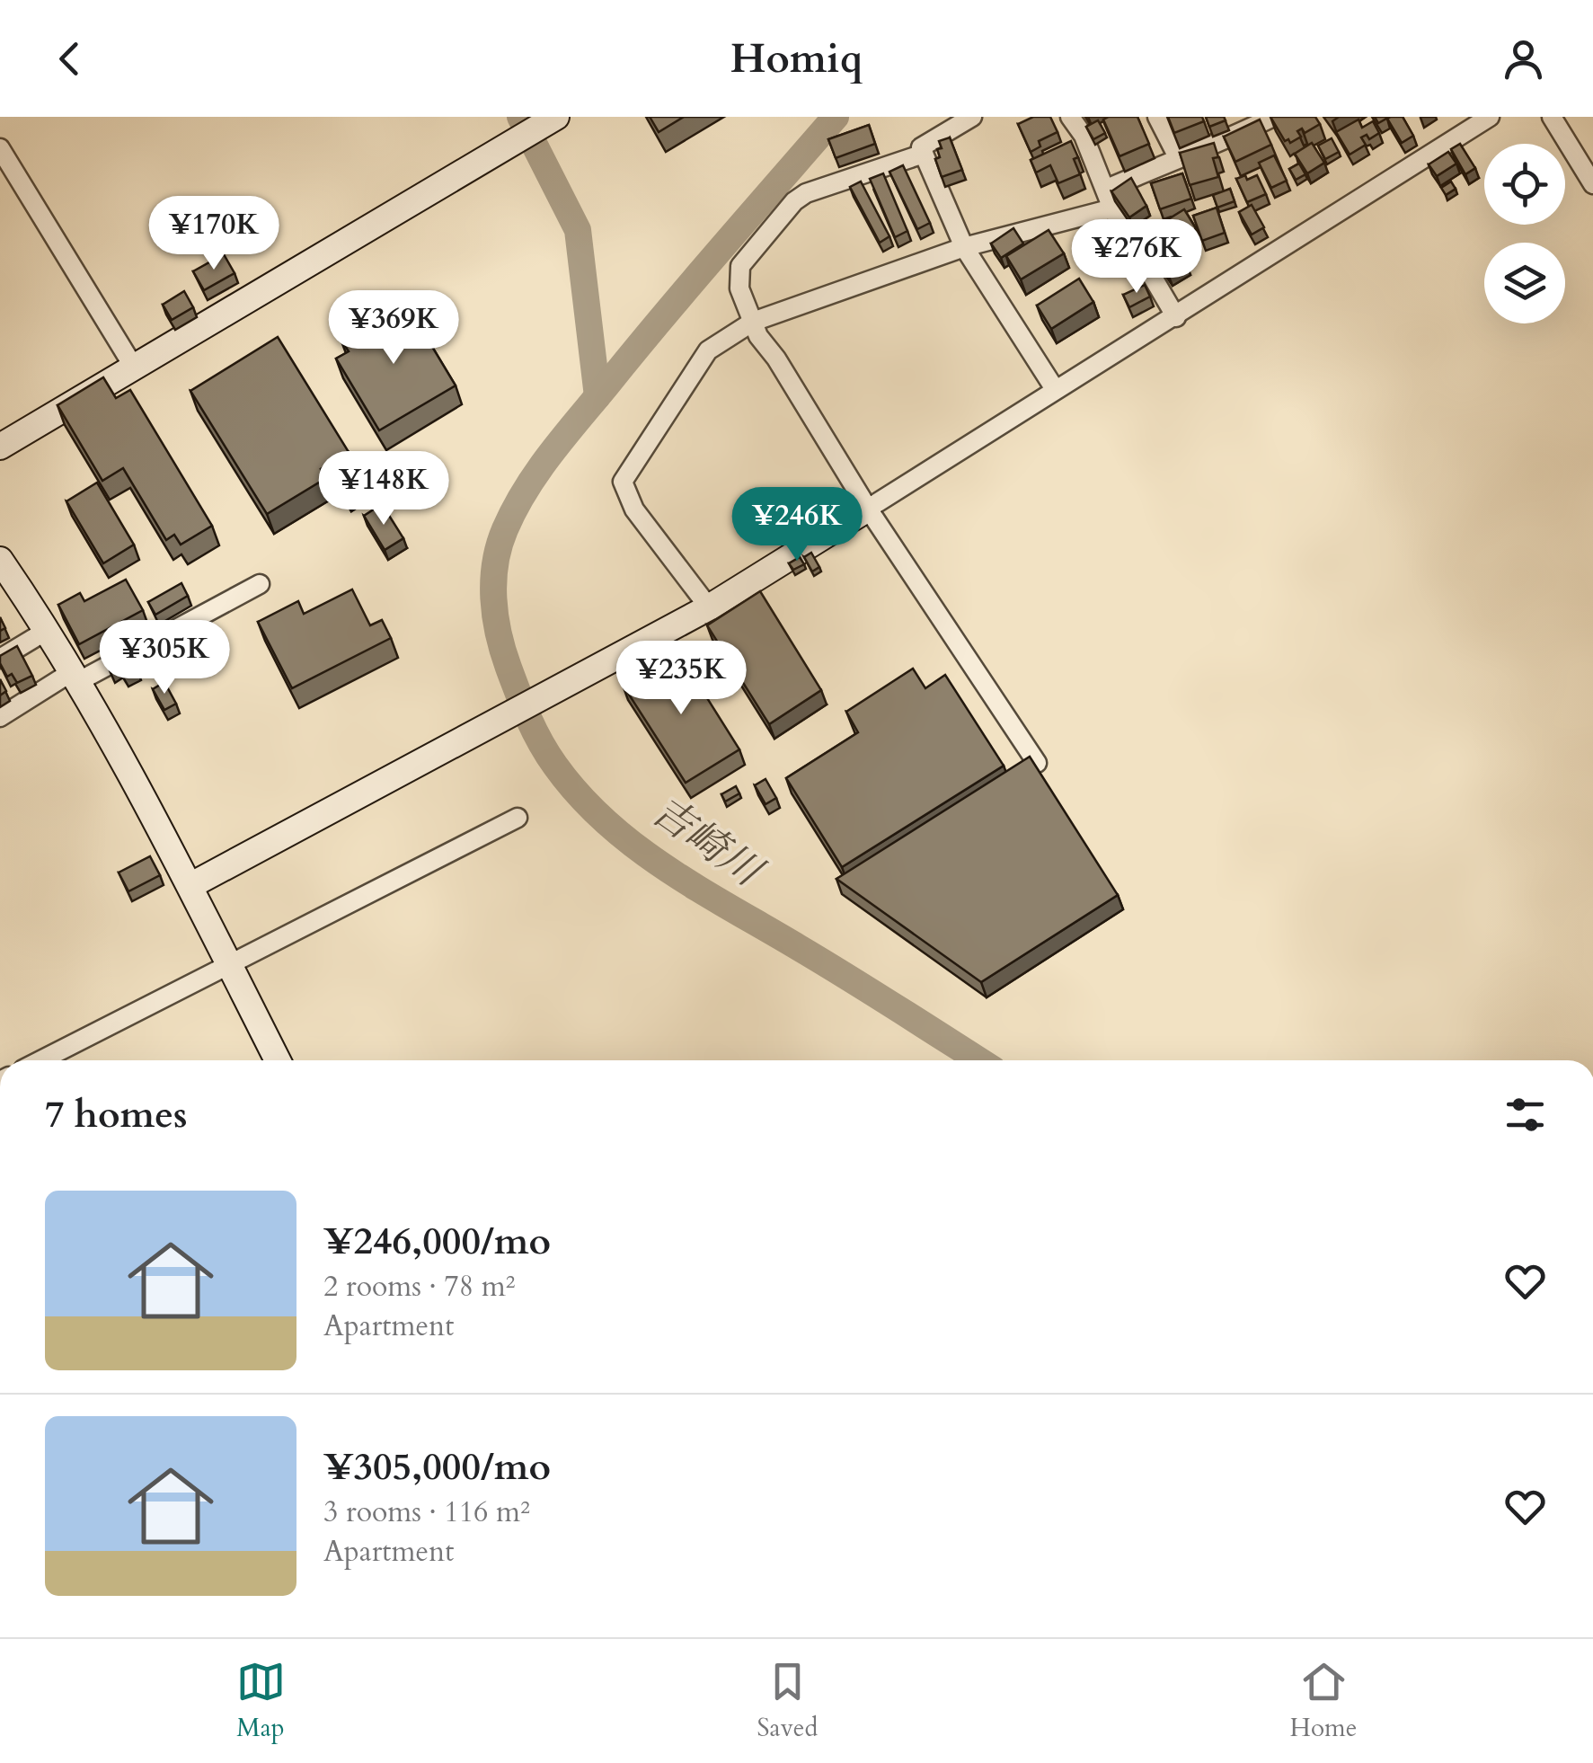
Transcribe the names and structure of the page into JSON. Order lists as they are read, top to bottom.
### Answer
{
  "water": ["吉崎川"],
  "page": {
    "header": "Homiq",
    "price": [
      "¥170K",
      "¥276K",
      "¥369K",
      "¥148K",
      "¥246K",
      "¥305K",
      "¥235K"
    ],
    "heading": "7 homes",
    "list": [
      {
        "name": "¥246,000/mo",
        "note": "2 rooms · 78 m² · Apartment"
      },
      {
        "name": "¥305,000/mo",
        "note": "3 rooms · 116 m² · Apartment"
      }
    ],
    "tabs": ["Map", "Saved", "Home"]
  }
}
